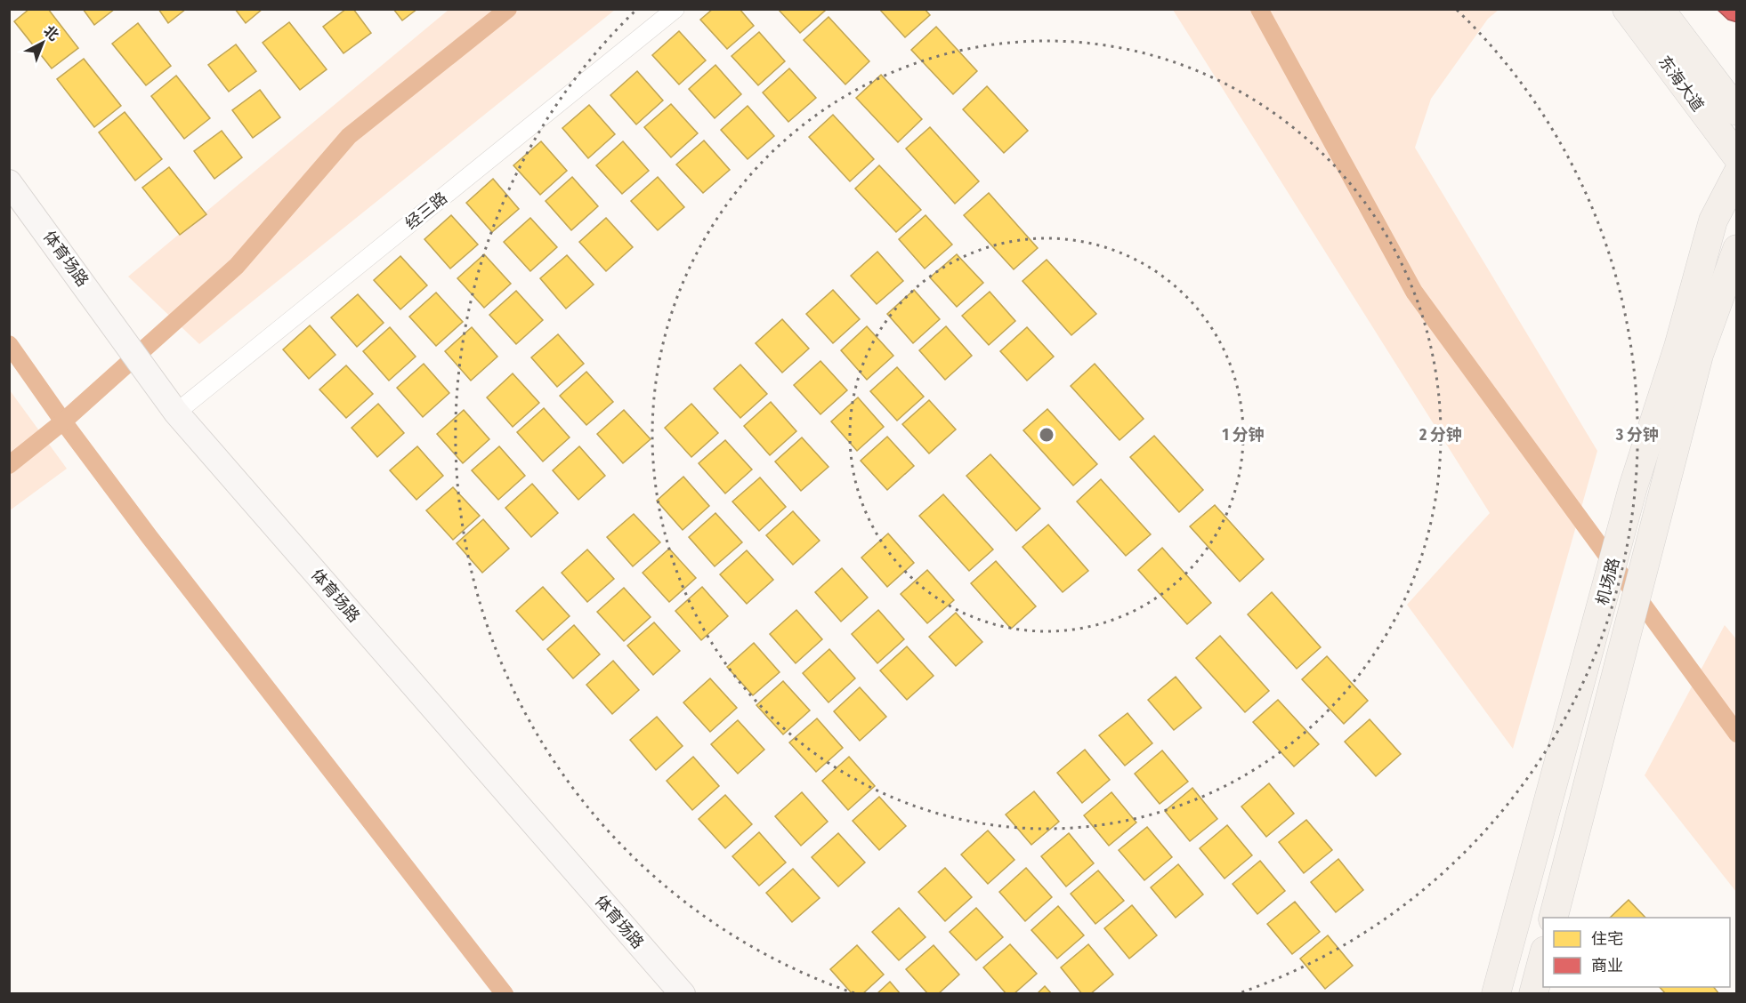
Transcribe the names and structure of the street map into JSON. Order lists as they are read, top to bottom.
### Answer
{
  "streets": {
    "main road": ["东海大道", "体育场路", "机场路"],
    "street": ["经三路"]
  },
  "crossings": [
    ["经三路", "体育场路"]
  ],
  "legend": ["住宅", "商业"],
  "north": "top right",
  "rings": ["1 分钟", "2 分钟", "3 分钟"]
}
